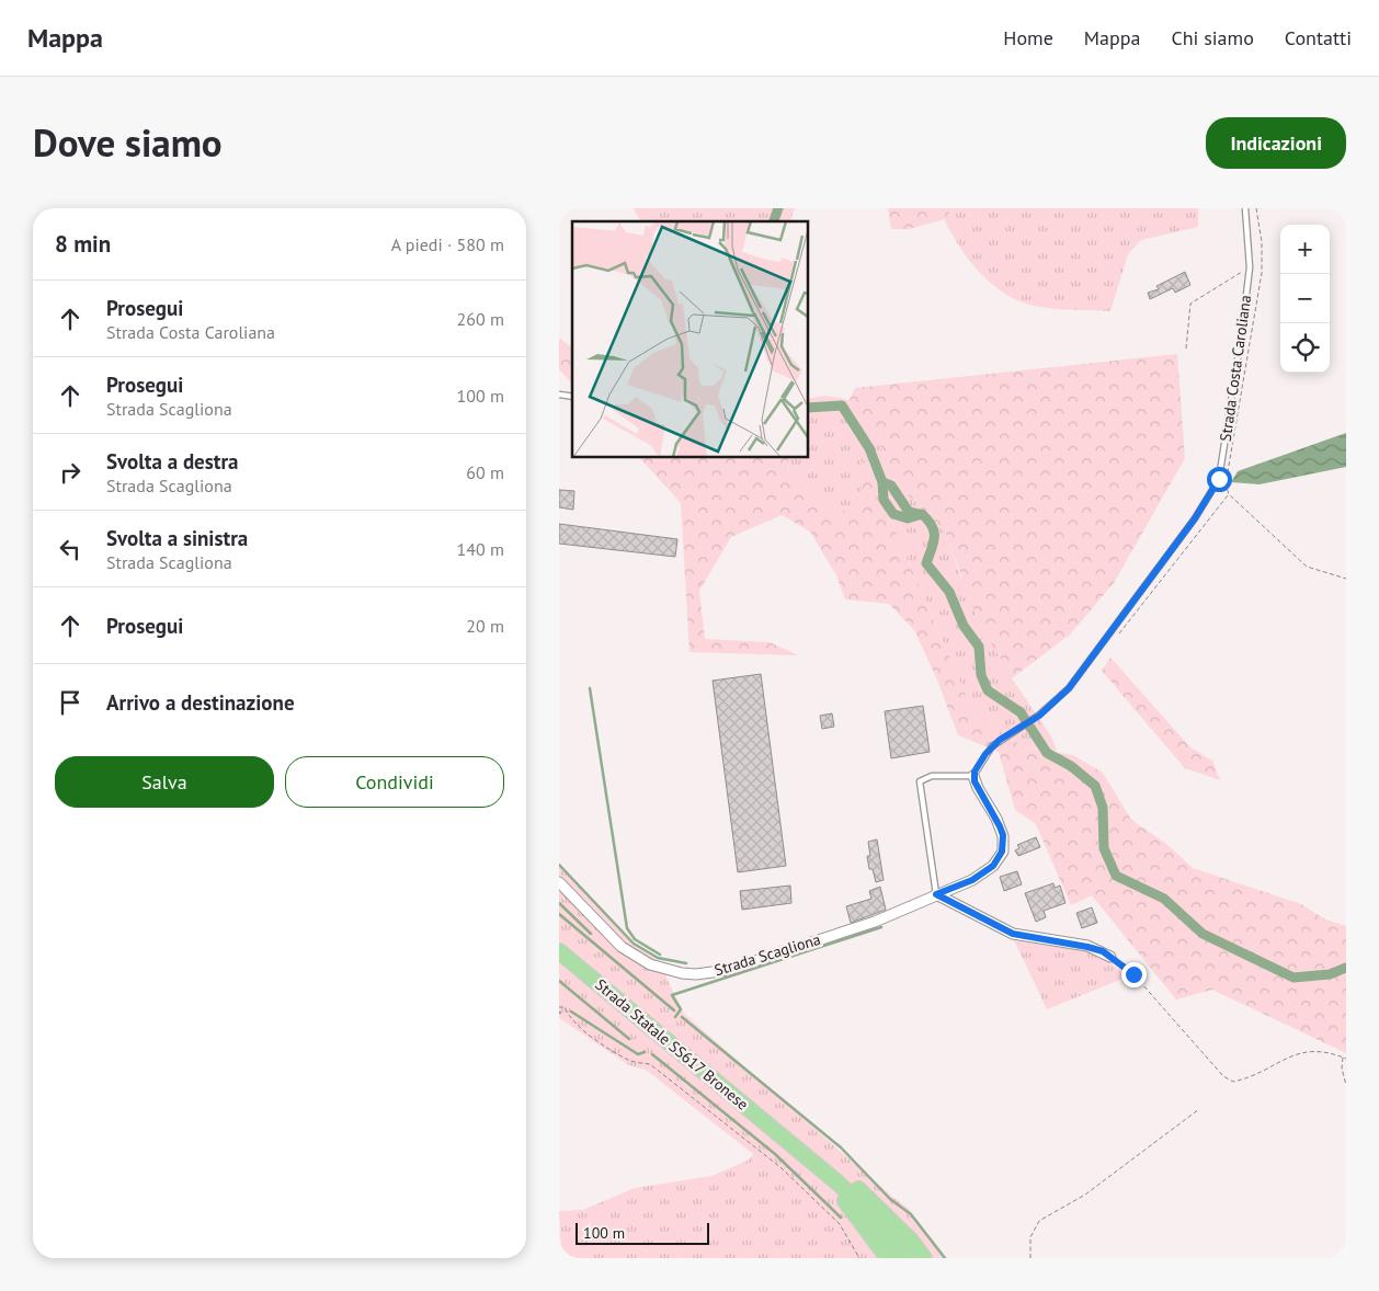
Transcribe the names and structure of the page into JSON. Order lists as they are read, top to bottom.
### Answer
{
  "streets": {
    "main road": ["Strada Statale SS617 Bronese"],
    "street": ["Strada Scagliona"],
    "lane": ["Strada Costa Caroliana"]
  },
  "crossings": [
    ["Strada Costa Caroliana", "Strada Scagliona"]
  ],
  "scale_bar": "100 m",
  "page": {
    "header": "Mappa",
    "nav": [
      "Home",
      "Mappa",
      "Chi siamo",
      "Contatti"
    ],
    "title": "Dove siamo",
    "buttons": [
      "Indicazioni",
      ["Salva", "Condividi"]
    ],
    "heading": ["8 min", "A piedi · 580 m"],
    "map_buttons": ["+", "−"],
    "list": [
      ["Prosegui", "Strada Costa Caroliana", "260 m"],
      ["Prosegui", "Strada Scagliona", "100 m"],
      ["Svolta a destra", "Strada Scagliona", "60 m"],
      ["Svolta a sinistra", "Strada Scagliona", "140 m"],
      ["Prosegui", "20 m"],
      "Arrivo a destinazione"
    ],
    "scale": "100 m"
  }
}
